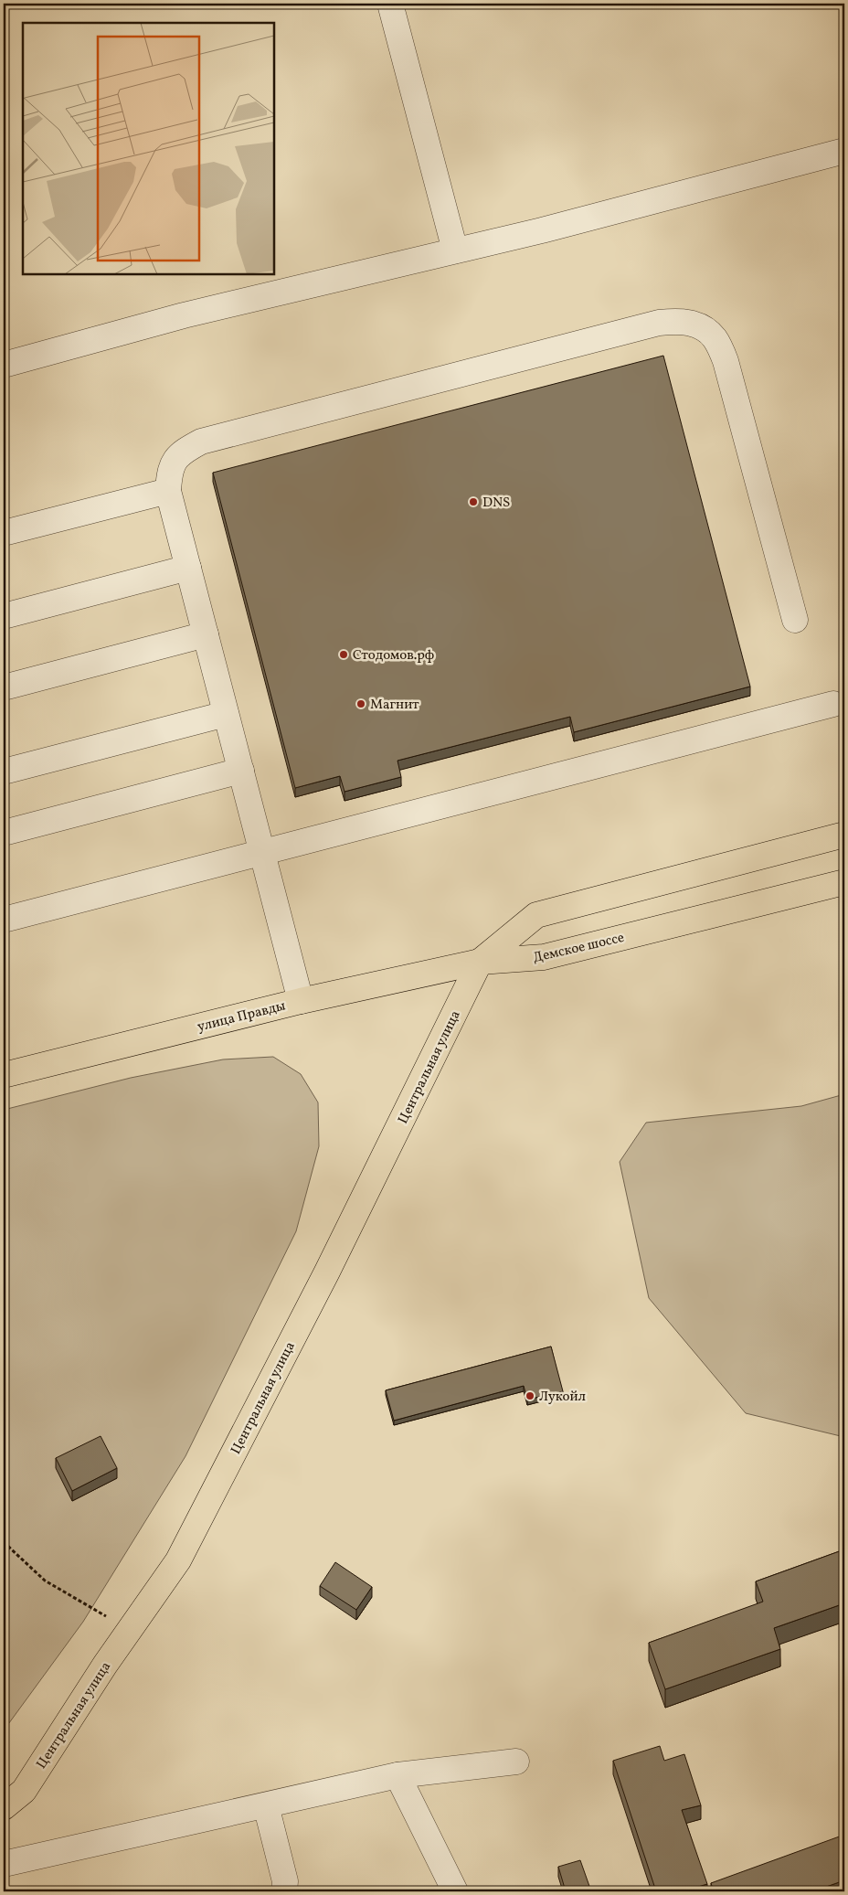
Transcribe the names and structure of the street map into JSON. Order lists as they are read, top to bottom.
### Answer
{
  "streets": {
    "main road": ["Демское шоссе", "улица Правды", "Центральная улица"]
  },
  "crossings": [
    ["Демское шоссе", "улица Правды"],
    ["Демское шоссе", "Центральная улица"],
    ["улица Правды", "Центральная улица"]
  ],
  "places": [
    "DNS",
    "Стодомов.рф",
    "Магнит",
    "Лукойл"
  ]
}
